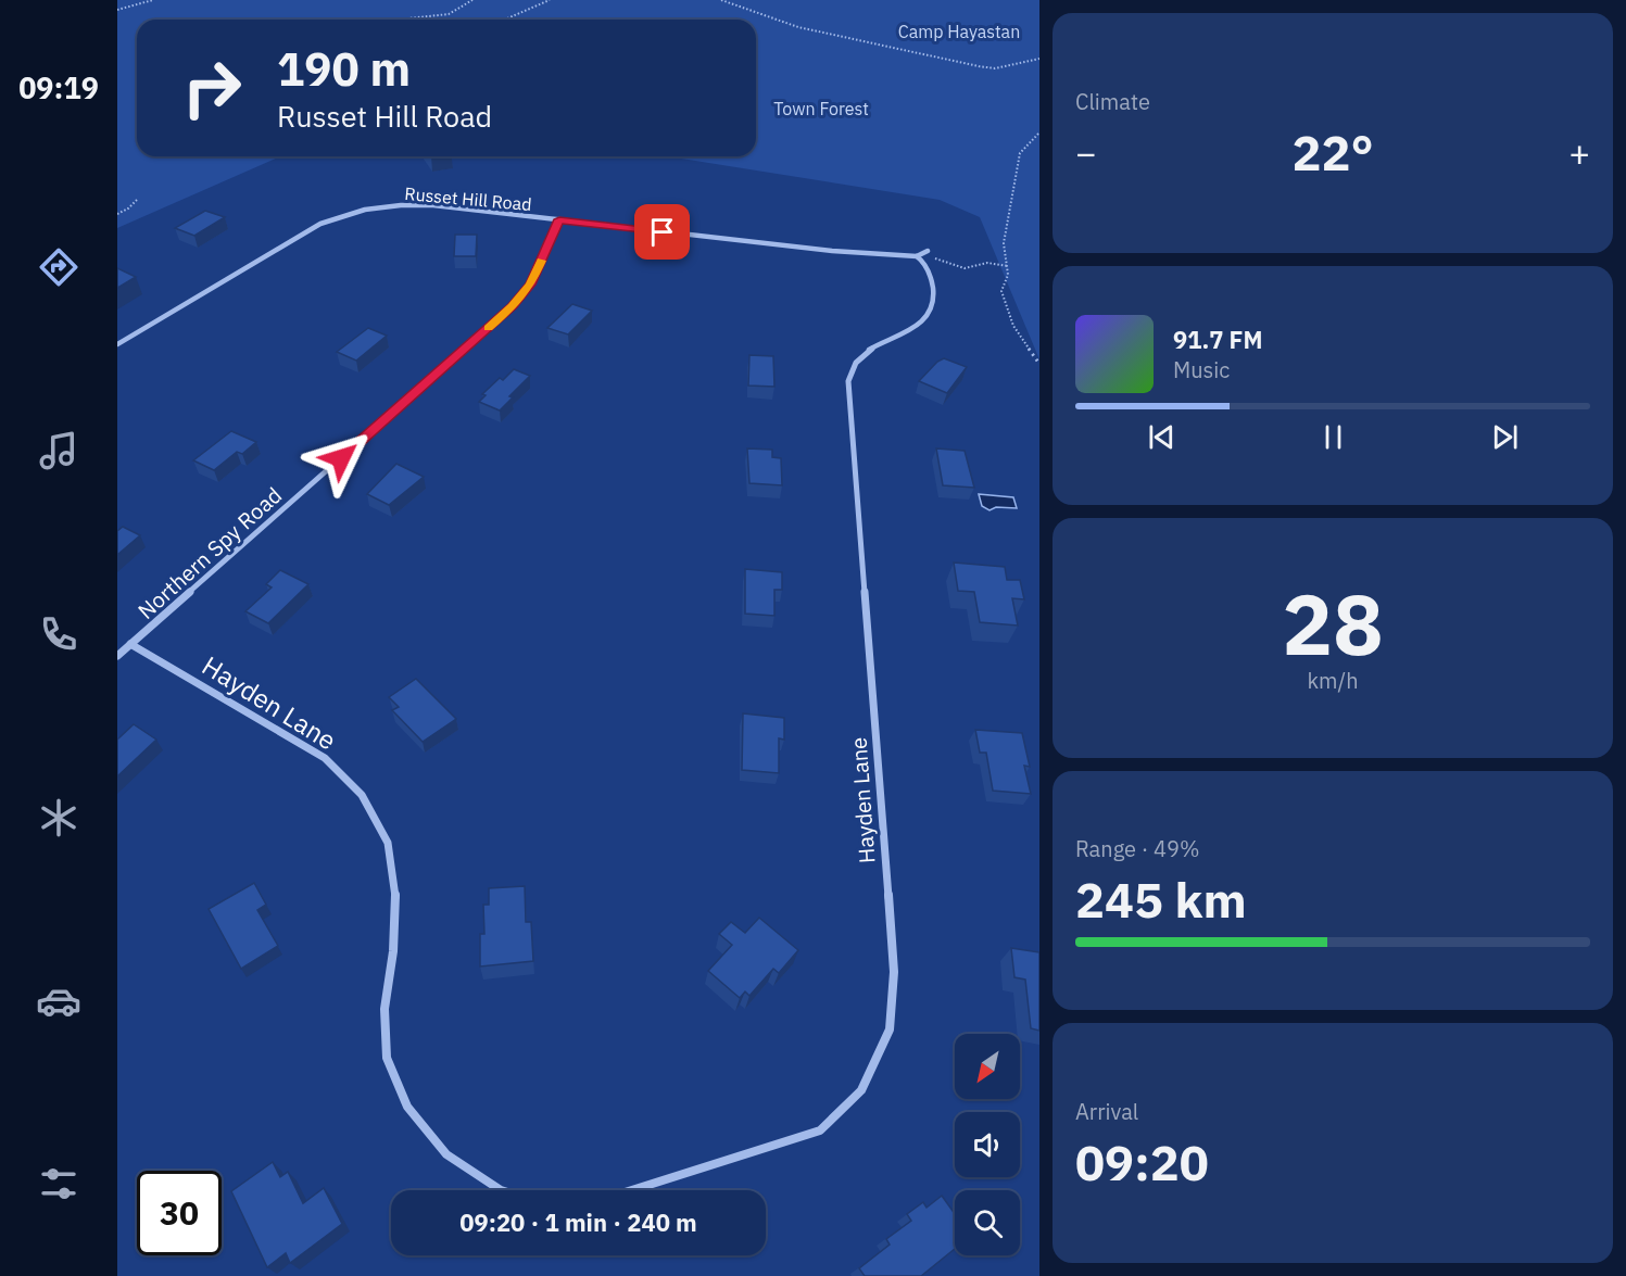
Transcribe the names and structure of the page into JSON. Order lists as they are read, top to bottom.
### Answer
{
  "streets": {
    "street": ["Russet Hill Road", "Northern Spy Road", "Hayden Lane"]
  },
  "crossings": [
    ["Russet Hill Road", "Northern Spy Road"],
    ["Russet Hill Road", "Hayden Lane"],
    ["Northern Spy Road", "Hayden Lane"]
  ],
  "parks": ["Camp Hayastan", "Town Forest"],
  "north": "bottom left",
  "page": {
    "tabs": "09:19",
    "tile": [
      "Climate",
      ["28", "km/h"],
      ["Range · 49%", "245 km"],
      ["Arrival", "09:20"]
    ],
    "turn": ["190 m", "Russet Hill Road"],
    "heat": ["−", "22°", "+"],
    "song": ["91.7 FM", "Music"],
    "limit": "30",
    "trip": "09:20 · 1 min · 240 m"
  }
}
